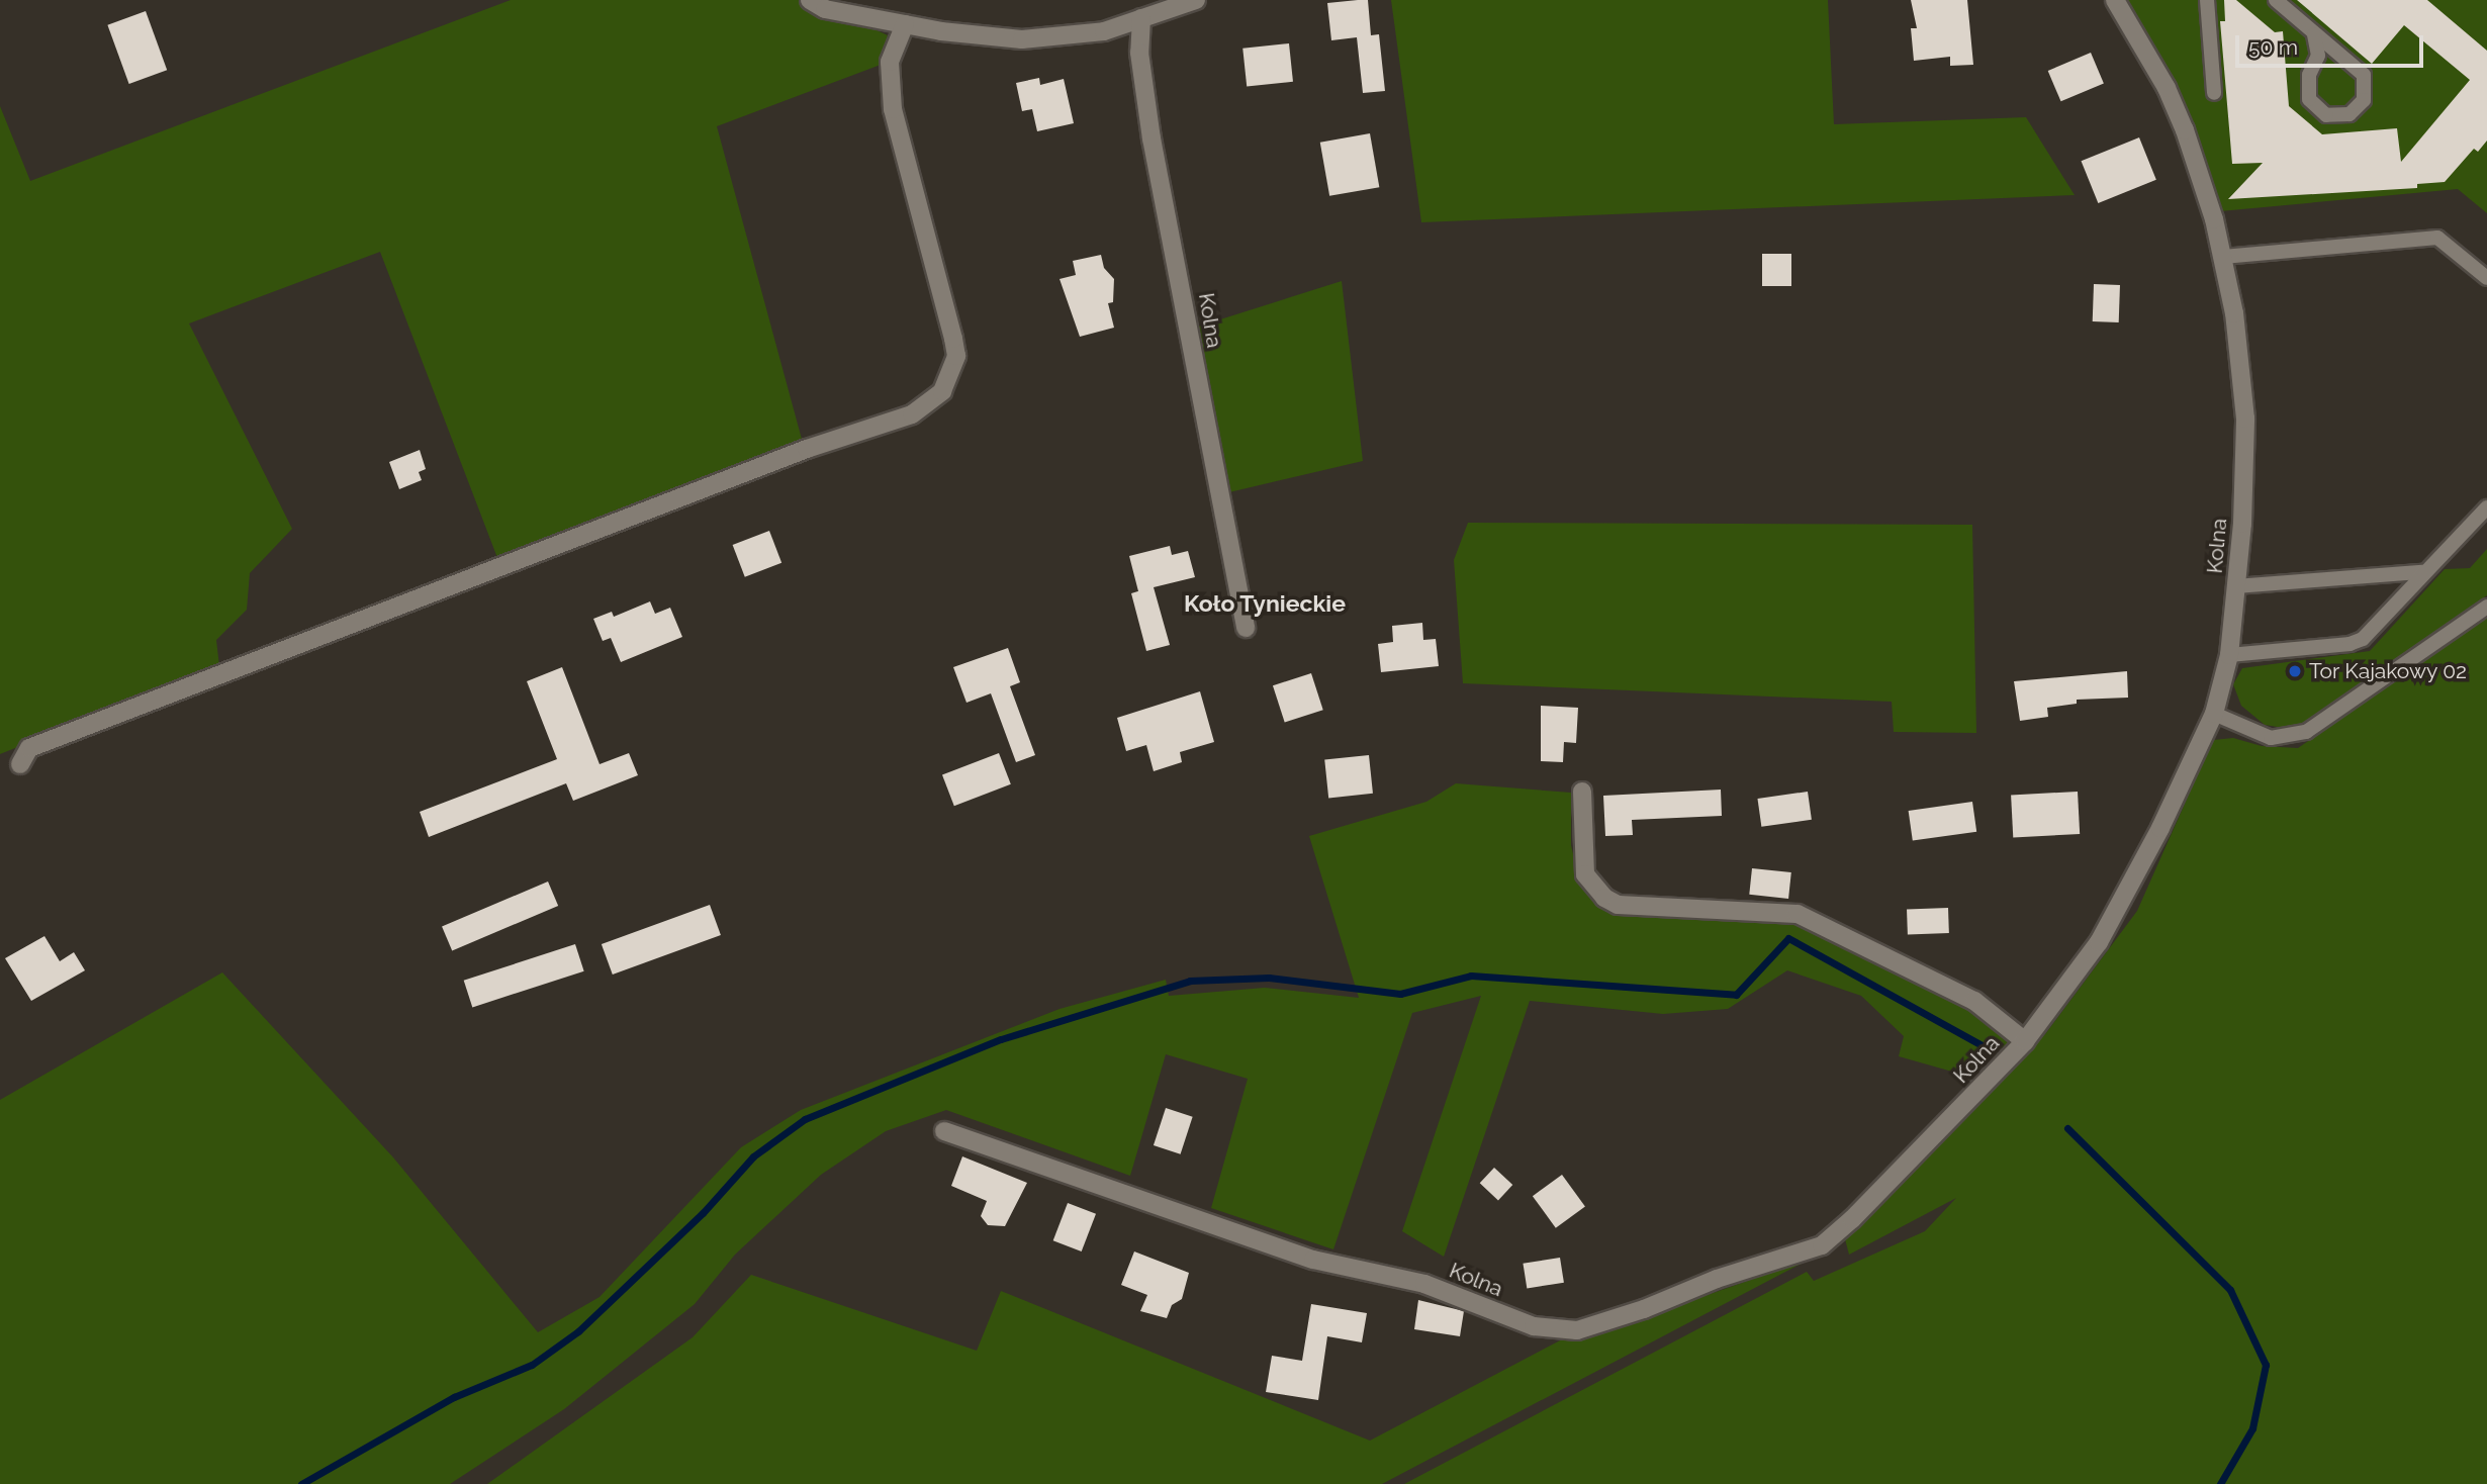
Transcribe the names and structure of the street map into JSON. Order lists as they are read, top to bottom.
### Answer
{
  "streets": {
    "street": ["Kolna"]
  },
  "districts": ["Koło Tynieckie"],
  "places": ["Tor Kajakowy 02"],
  "scale_bar": "50 m"
}
